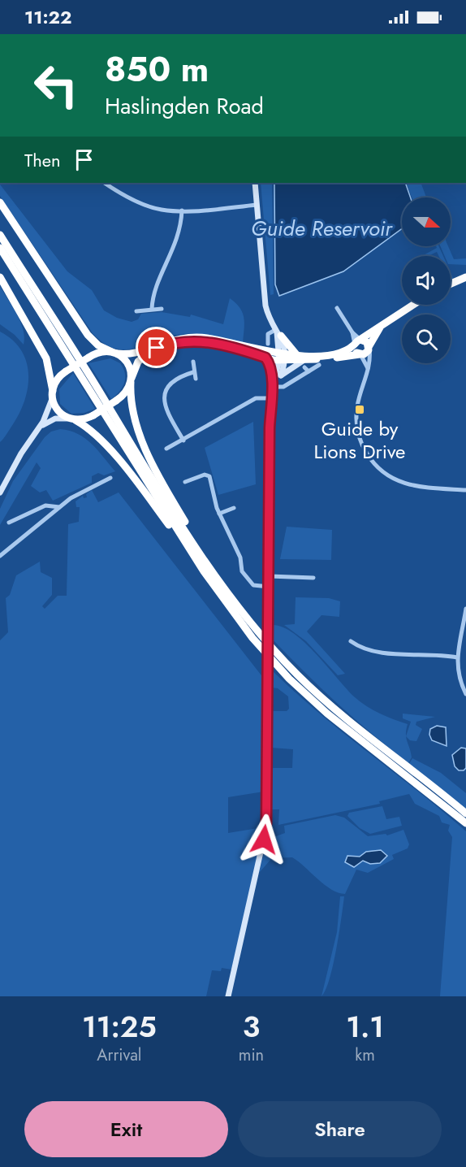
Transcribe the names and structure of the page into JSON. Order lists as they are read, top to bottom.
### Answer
{
  "water": ["Guide Reservoir"],
  "places": {
    "transit": ["Guide by Lions Drive"]
  },
  "north": "right",
  "page": {
    "status": "11:22",
    "turn": ["850 m", "Haslingden Road"],
    "then": "Then",
    "eta": [
      "11:25",
      "Arrival",
      "3",
      "min",
      "1.1",
      "km"
    ],
    "buttons": ["Exit", "Share"]
  }
}
